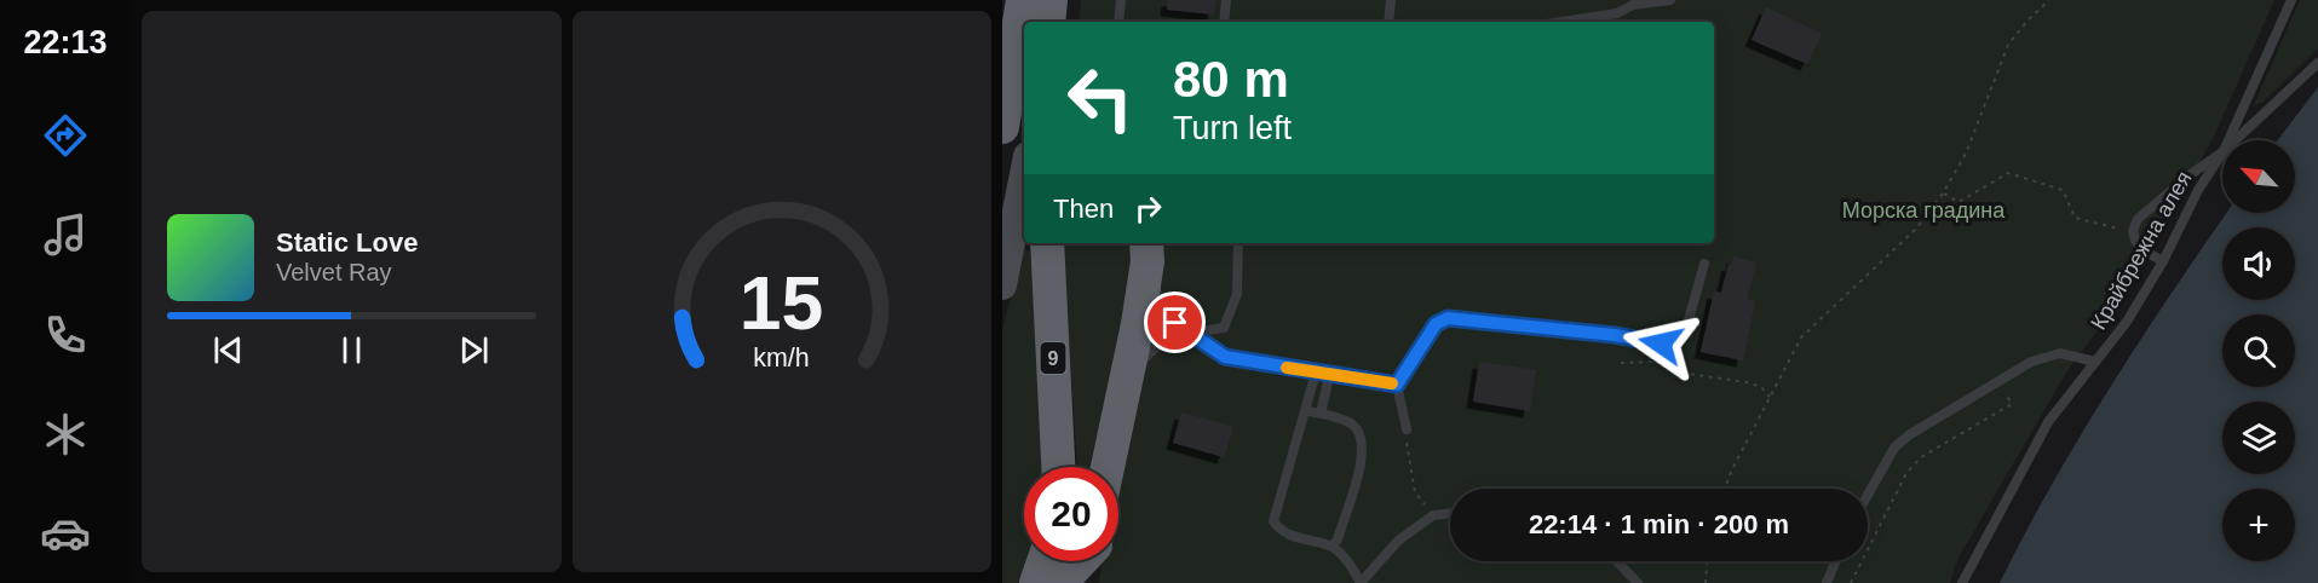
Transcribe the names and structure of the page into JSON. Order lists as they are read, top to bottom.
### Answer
{
  "streets": {
    "highway": ["9"],
    "lane": ["Крайбрежна алея"]
  },
  "parks": ["Морска градина"],
  "north": "top left",
  "page": {
    "tabs": "22:13",
    "turn": ["80 m", "Turn left"],
    "map_buttons": "+",
    "then": "Then",
    "song": ["Static Love", "Velvet Ray"],
    "limit": "20",
    "trip": "22:14 · 1 min · 200 m",
    "gauge": ["15", "km/h"]
  }
}
